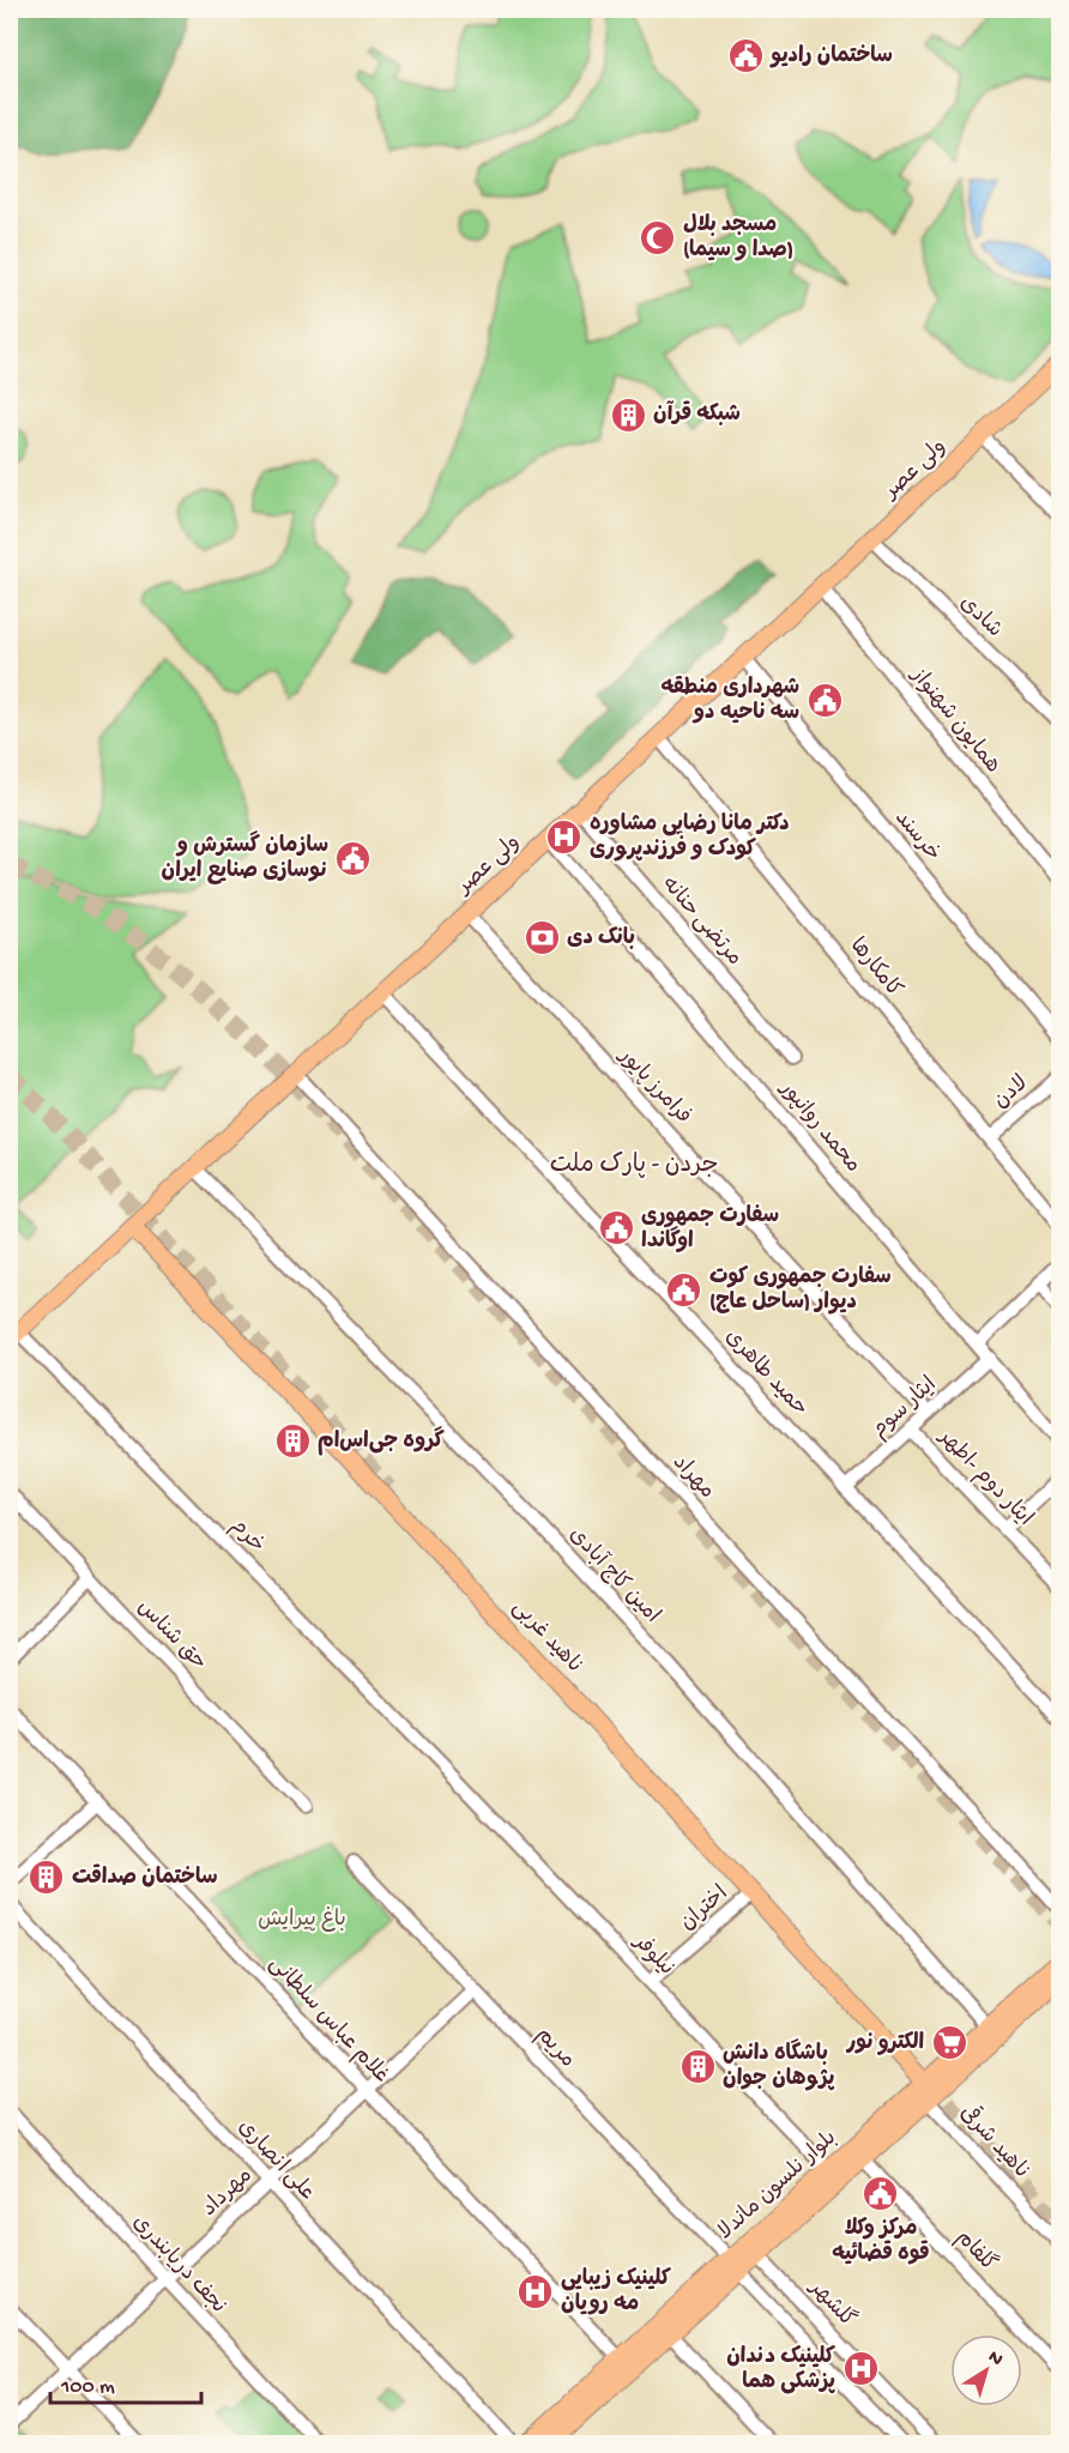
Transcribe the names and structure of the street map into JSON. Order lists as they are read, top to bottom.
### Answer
{
  "streets": {
    "main road": ["ولی عصر", "ناهید غربی", "بلوار نلسون ماندلا"],
    "street": [
      "شادی",
      "همایون شهنواز",
      "خرسند",
      "مرتضی حنانه",
      "کامکارها",
      "فرامرز پایور",
      "لادن",
      "محمد روانپور",
      "حمید طاهری",
      "ایثار سوم",
      "مهراد",
      "ایثار دوم -اطهر",
      "خرم",
      "امین کاج آبادی",
      "حق شناس",
      "اختران",
      "نیلوفر",
      "غلام عباس سلطانی",
      "مریم",
      "ناهید شرقی",
      "علی انصاری",
      "مهرداد",
      "گلفام",
      "نجف دریابندری",
      "گلشهر"
    ]
  },
  "crossings": [
    ["ولی عصر", "شادی"],
    ["ولی عصر", "همایون شهنواز"],
    ["ولی عصر", "خرسند"],
    ["ولی عصر", "مرتضی حنانه"],
    ["ولی عصر", "کامکارها"],
    ["ولی عصر", "فرامرز پایور"],
    ["ولی عصر", "محمد روانپور"],
    ["ولی عصر", "حمید طاهری"],
    ["ولی عصر", "مهراد"],
    ["ولی عصر", "خرم"],
    ["ولی عصر", "امین کاج آبادی"],
    ["ولی عصر", "ناهید غربی"],
    ["کامکارها", "لادن"],
    ["فرامرز پایور", "ایثار سوم"],
    ["محمد روانپور", "ایثار سوم"],
    ["حمید طاهری", "ایثار سوم"],
    ["ایثار سوم", "ایثار دوم -اطهر"],
    ["خرم", "نیلوفر"],
    ["امین کاج آبادی", "بلوار نلسون ماندلا"],
    ["ناهید غربی", "اختران"],
    ["ناهید غربی", "بلوار نلسون ماندلا"],
    ["اختران", "نیلوفر"],
    ["نیلوفر", "بلوار نلسون ماندلا"],
    ["غلام عباس سلطانی", "بلوار نلسون ماندلا"],
    ["غلام عباس سلطانی", "مهرداد"],
    ["مریم", "بلوار نلسون ماندلا"],
    ["مریم", "مهرداد"],
    ["مریم", "گلشهر"],
    ["ناهید شرقی", "بلوار نلسون ماندلا"],
    ["علی انصاری", "مهرداد"],
    ["بلوار نلسون ماندلا", "گلفام"],
    ["بلوار نلسون ماندلا", "گلشهر"],
    ["مهرداد", "نجف دریابندری"]
  ],
  "districts": ["جردن - پارک ملت"],
  "parks": ["باغ پیرایش"],
  "places": {
    "public building": [
      "ساختمان رادیو",
      "شهرداری منطقه سه ناحیه دو",
      "سازمان گسترش و نوسازی صنایع ایران",
      "سفارت جمهوری اوگاندا",
      "سفارت جمهوری کوت دیوار (ساحل عاج)",
      "مرکز وکلا قوه قضائیه"
    ],
    "mosque": ["مسجد بلال (صدا و سیما)"],
    "building": [
      "شبکه قرآن",
      "گروه جی‌اس‌ام",
      "ساختمان صداقت",
      "باشگاه دانش پژوهان جوان"
    ],
    "hospital": ["دکتر مانا رضایی مشاوره کودک و فرزندپروری", "کلینیک زیبایی مه رویان", "کلینیک دندان پزشکی هما"],
    "bank": ["بانک دی"],
    "supermarket": ["الكترو نور"]
  },
  "scale_bar": "100 m",
  "north": "top right"
}
